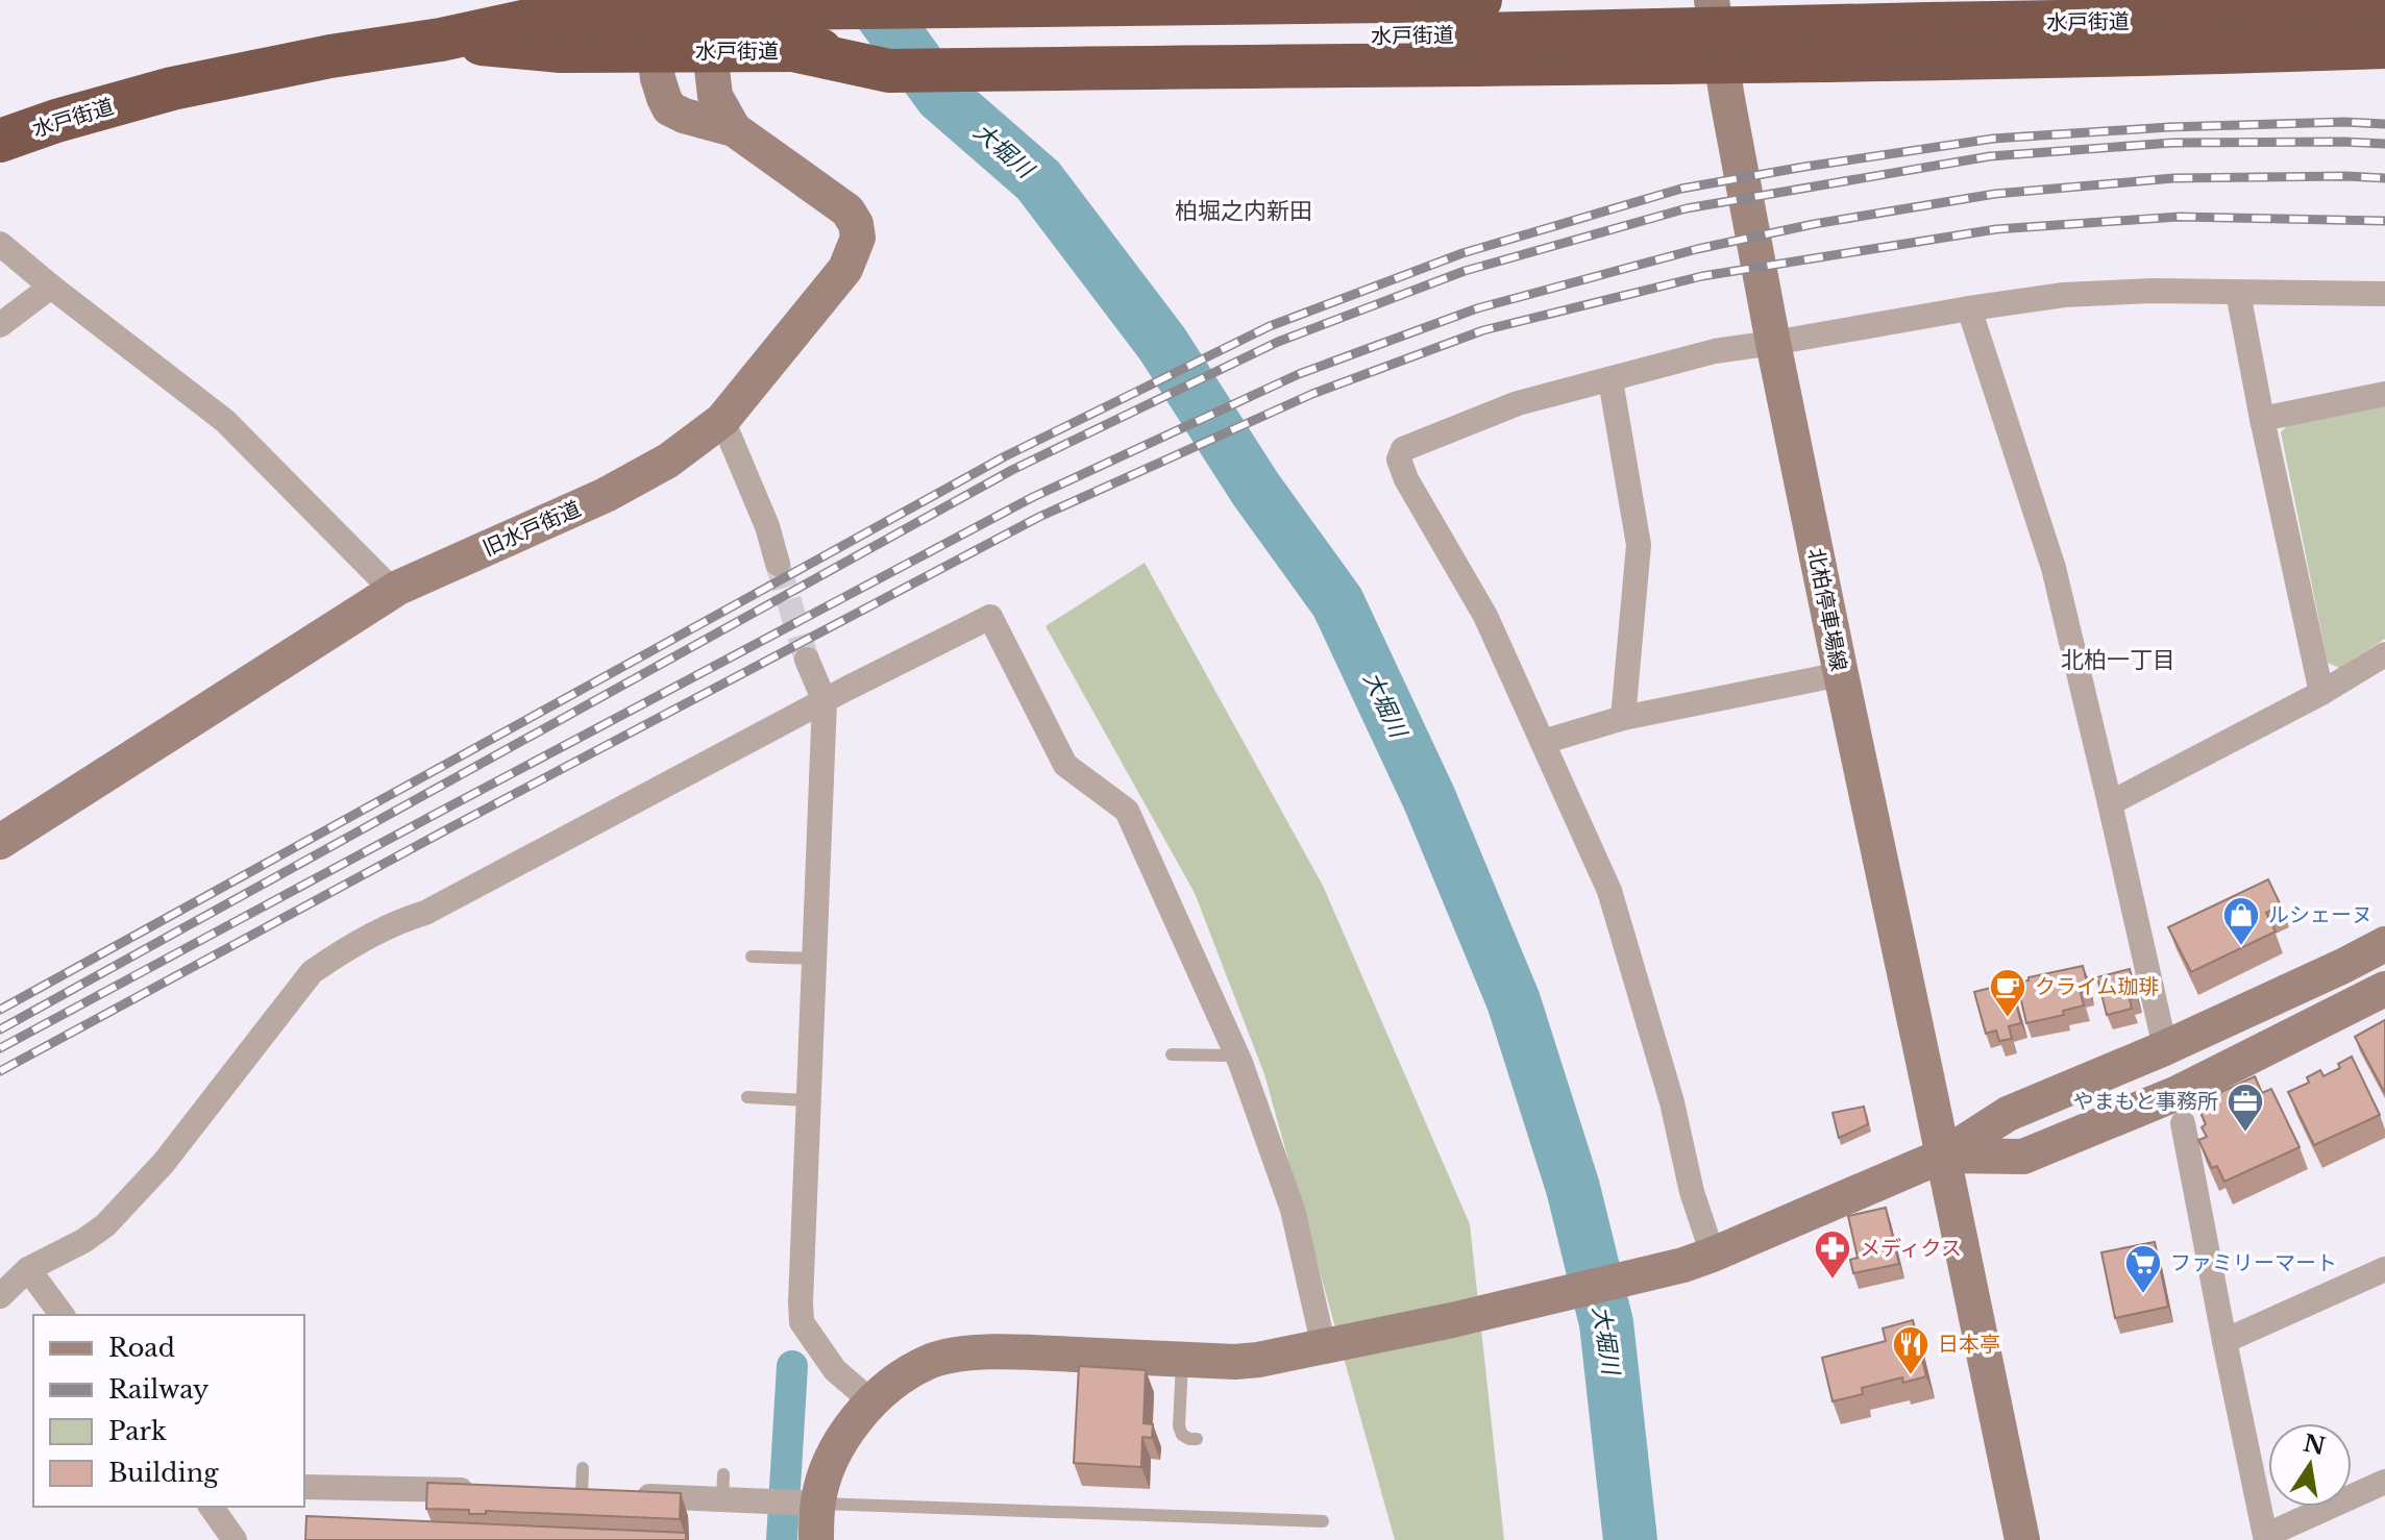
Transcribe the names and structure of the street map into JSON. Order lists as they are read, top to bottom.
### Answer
{
  "streets": {
    "highway": ["水戸街道"],
    "street": ["旧水戸街道", "北柏停車場線"]
  },
  "crossings": [
    ["水戸街道", "旧水戸街道"]
  ],
  "districts": ["柏堀之内新田", "北柏一丁目"],
  "water": ["大堀川"],
  "places": {
    "shop": ["ルシェーヌ"],
    "cafe": ["クライム珈琲"],
    "office": ["やまもと事務所"],
    "pharmacy": ["メディクス"],
    "supermarket": ["ファミリーマート"],
    "restaurant": ["日本亭"]
  },
  "legend": [
    "Road",
    "Railway",
    "Park",
    "Building"
  ],
  "north": "top"
}
